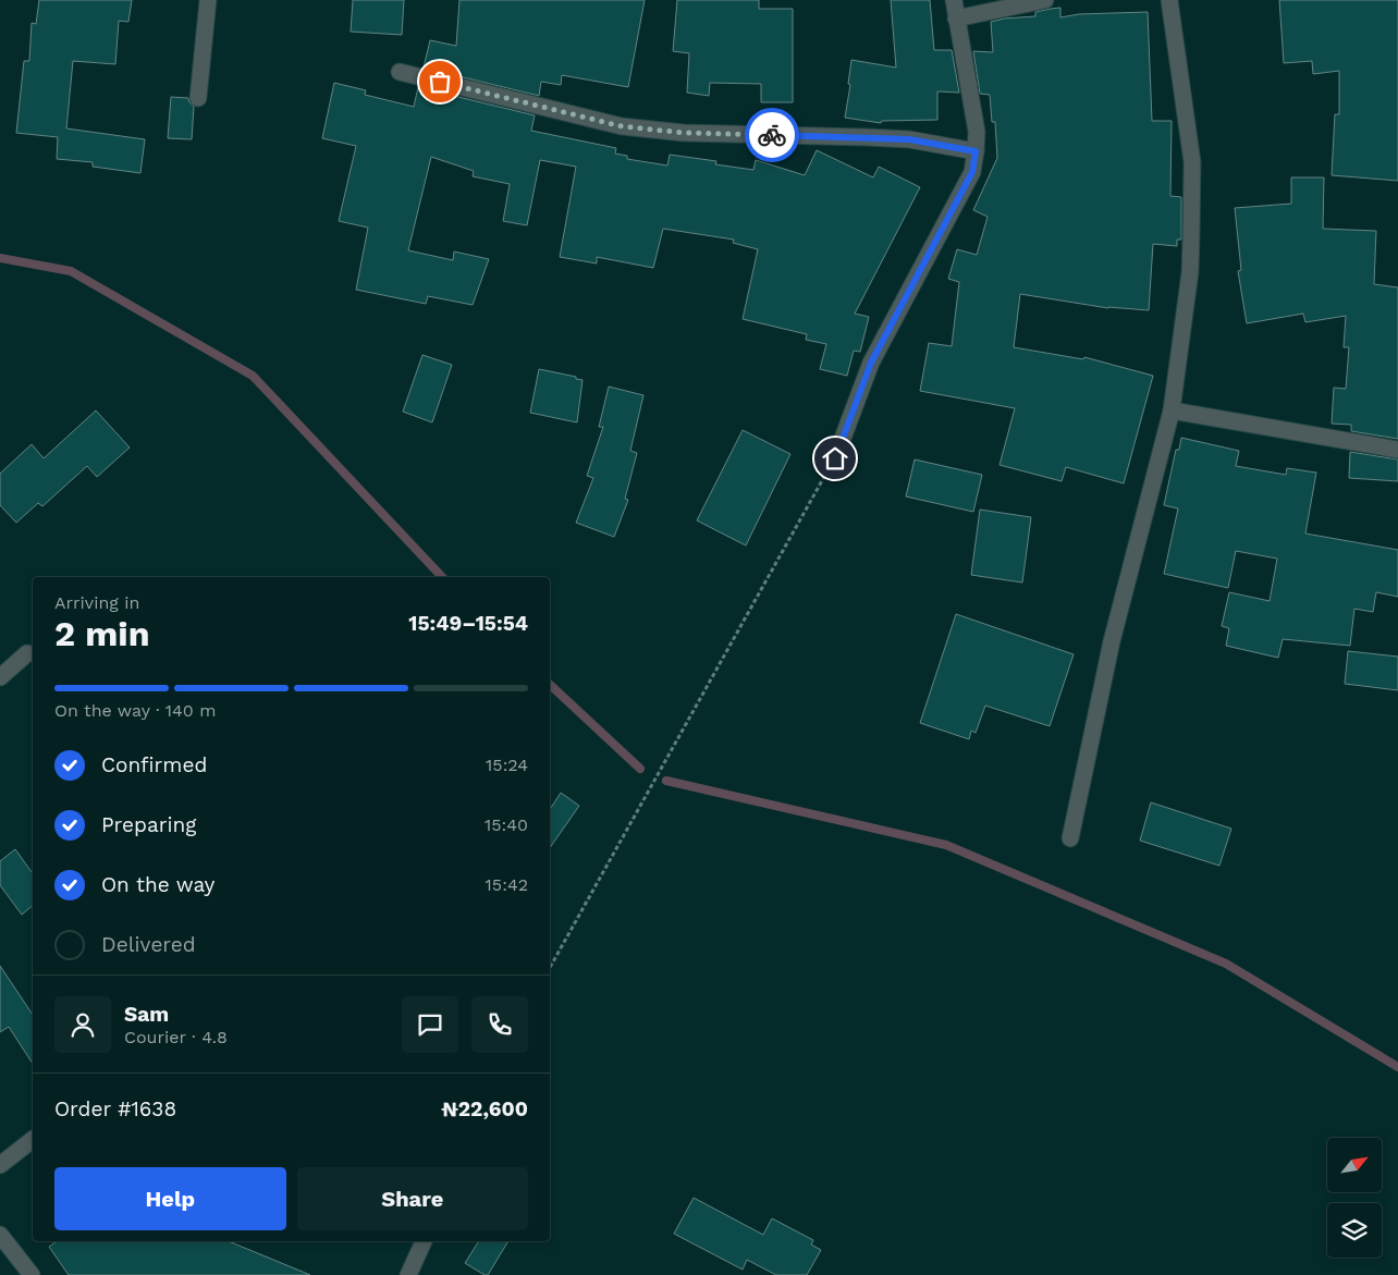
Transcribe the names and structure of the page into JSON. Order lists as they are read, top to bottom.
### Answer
{
  "north": "top right",
  "page": {
    "heading": ["2 min", "Arriving in", "15:49–15:54"],
    "panel": [
      "Sam",
      "Courier · 4.8",
      "Order #1638",
      "₦22,600"
    ],
    "bar": "On the way · 140 m",
    "list": [
      ["Confirmed", "15:24"],
      ["Preparing", "15:40"],
      ["On the way", "15:42"],
      "Delivered"
    ],
    "buttons": ["Help", "Share"]
  }
}
